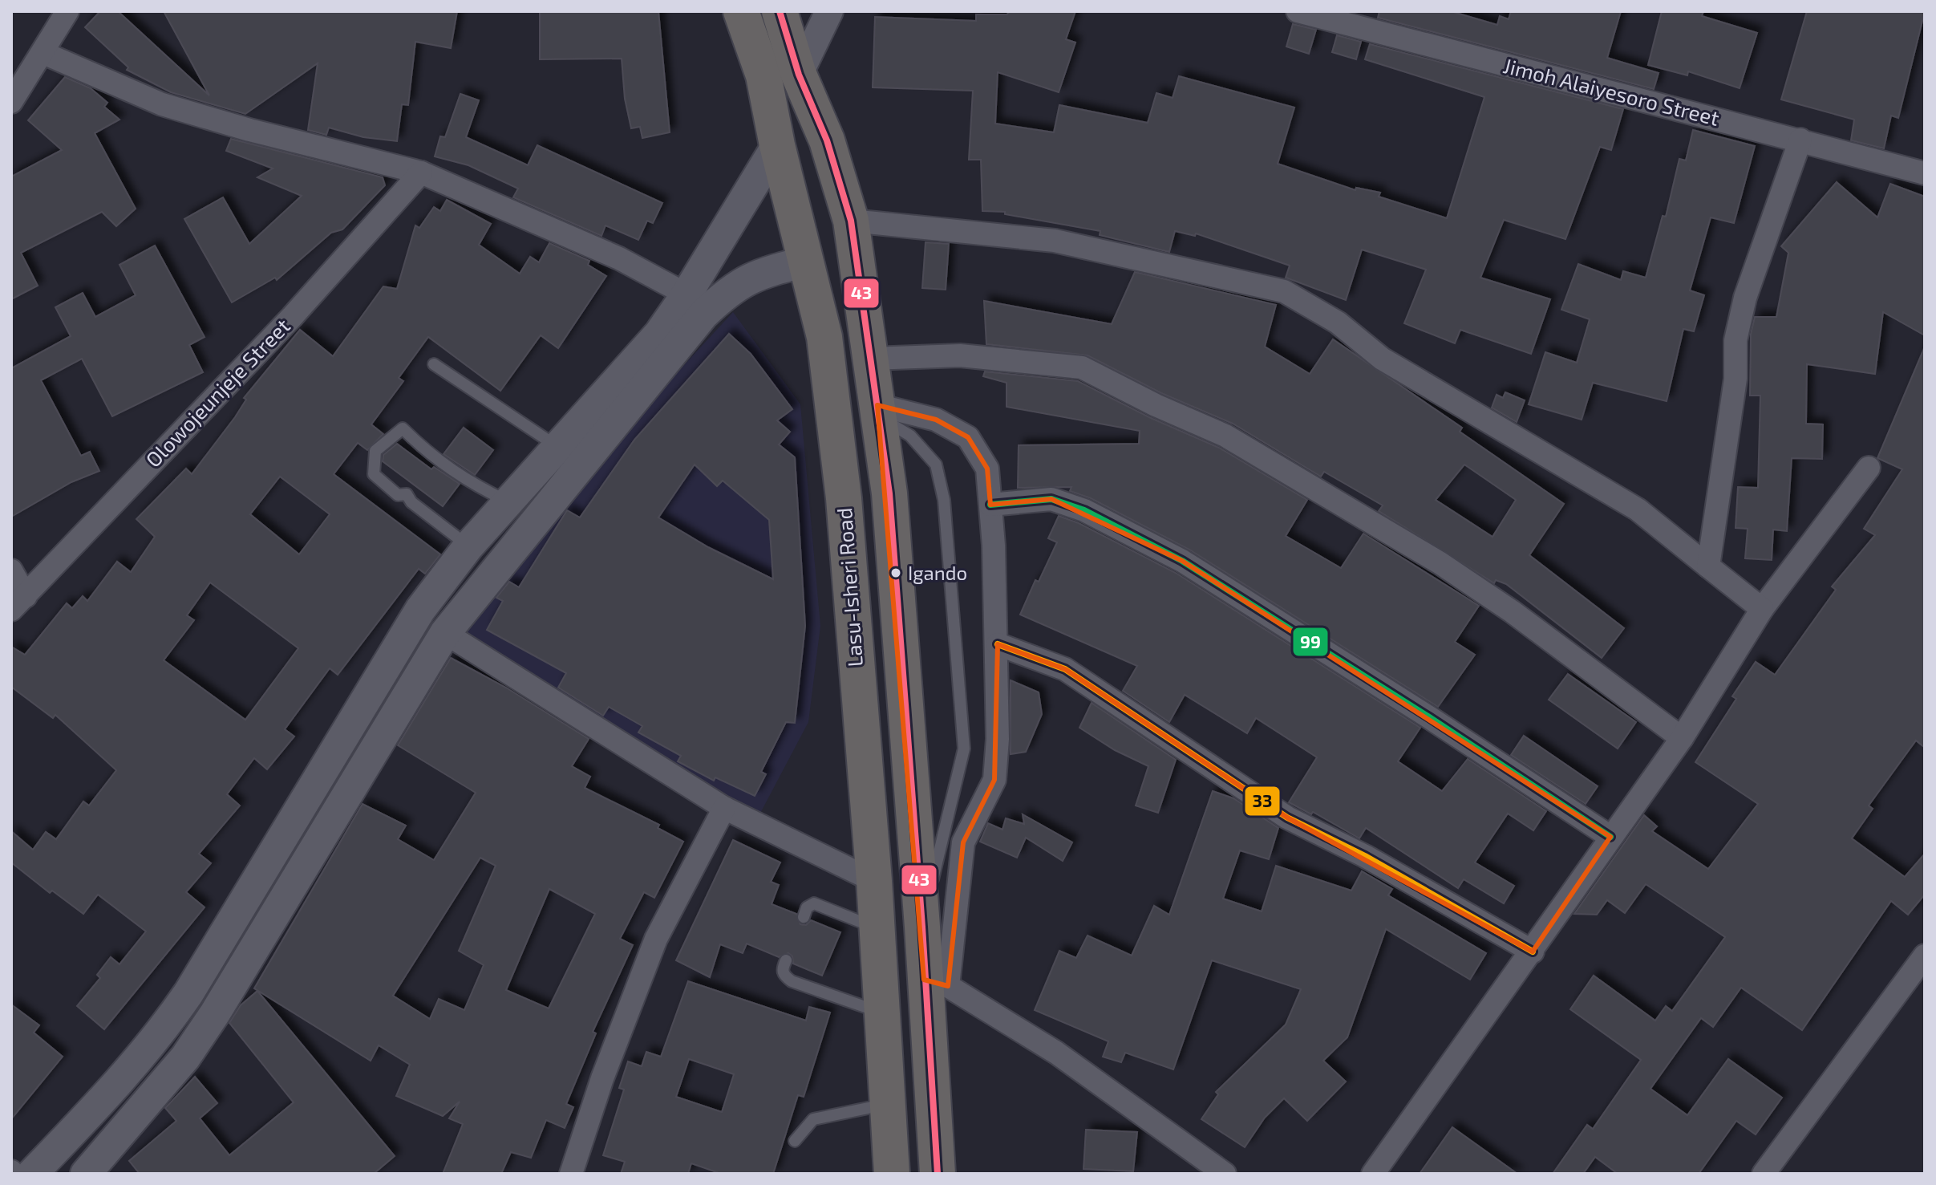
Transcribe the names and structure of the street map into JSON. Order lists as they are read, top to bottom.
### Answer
{
  "streets": {
    "main road": ["Lasu-Isheri Road"],
    "street": ["Jimoh Alaiyesoro Street", "Olowojeunjeje Street"]
  },
  "places": ["Igando"],
  "lines": ["transit line 43", "transit line 99", "transit line 33"]
}
